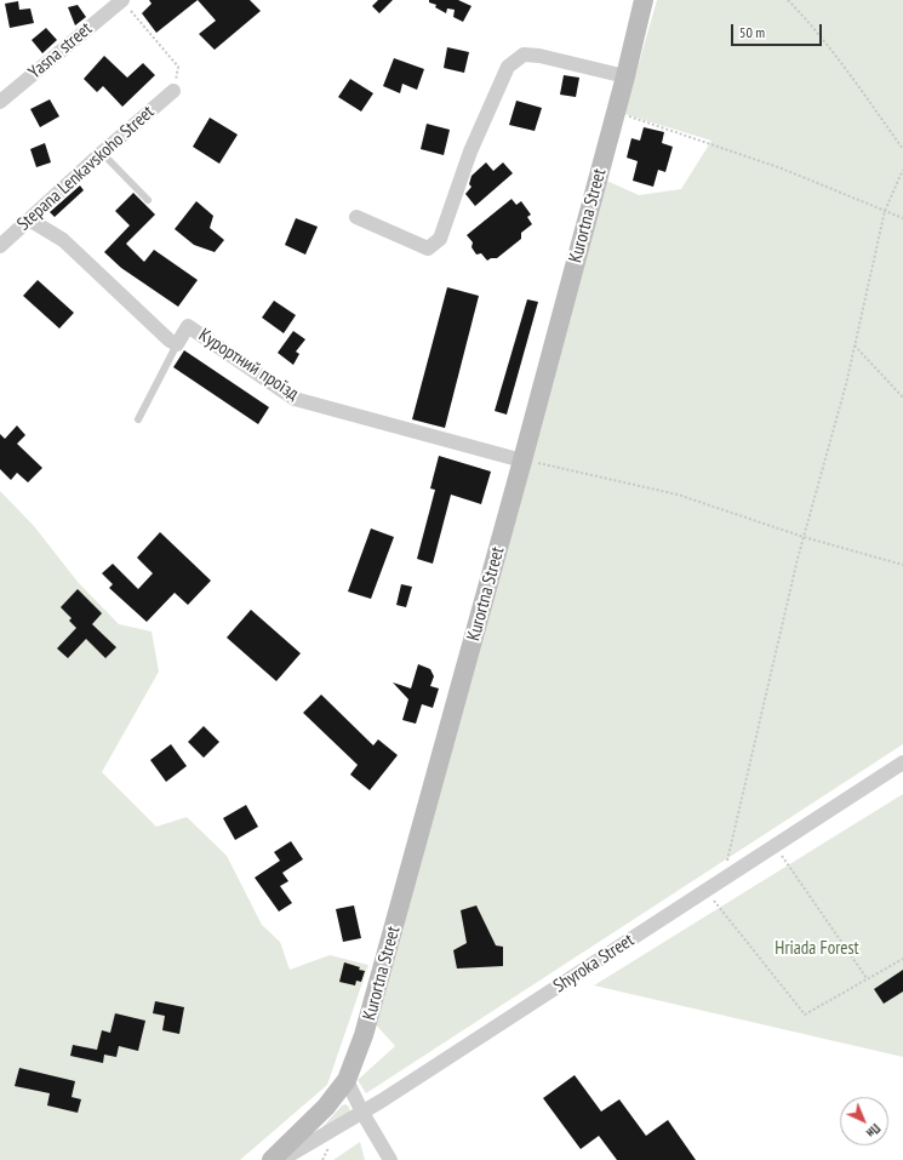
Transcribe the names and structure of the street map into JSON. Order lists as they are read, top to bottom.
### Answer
{
  "streets": {
    "main road": ["Kurortna Street"],
    "street": [
      "Yasna street",
      "Stepana Lenkavskoho Street",
      "Курортний проїзд",
      "Shyroka Street"
    ]
  },
  "crossings": [
    ["Kurortna Street", "Курортний проїзд"]
  ],
  "parks": ["Hriada Forest"],
  "scale_bar": "50 m",
  "north": "bottom right"
}
